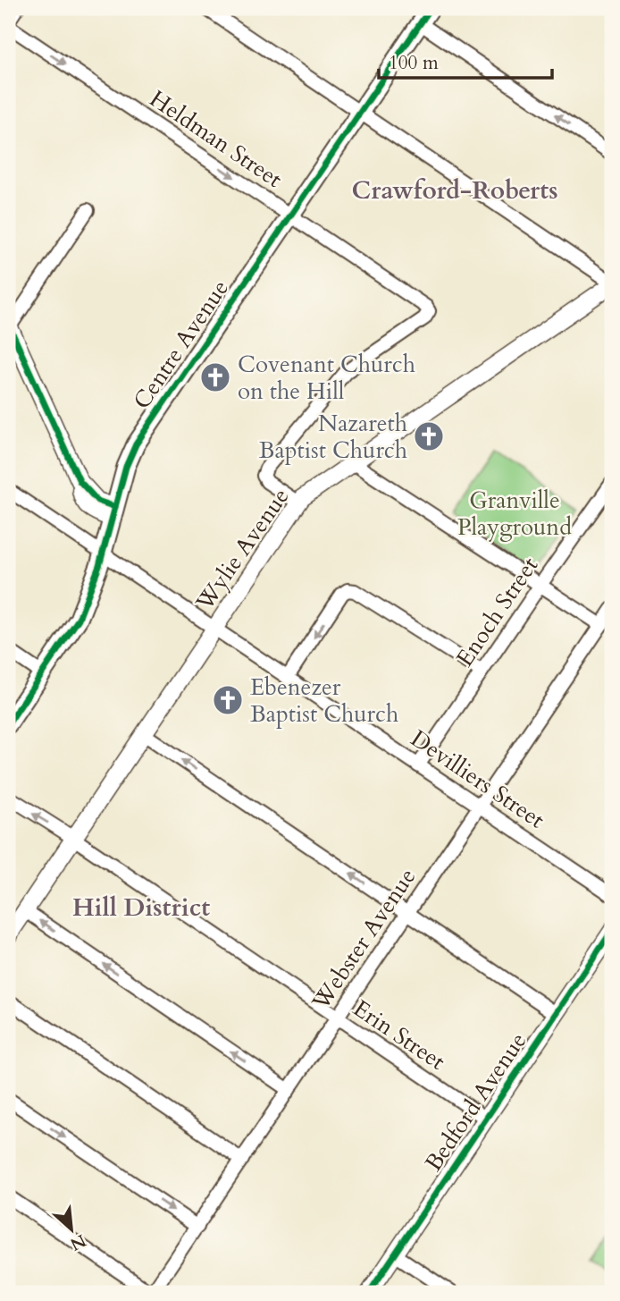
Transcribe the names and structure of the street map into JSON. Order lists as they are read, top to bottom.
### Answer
{
  "streets": {
    "main road": ["Centre Avenue"],
    "street": [
      "Heldman Street",
      "Wylie Avenue",
      "Enoch Street",
      "Devilliers Street",
      "Webster Avenue",
      "Erin Street",
      "Bedford Avenue"
    ]
  },
  "crossings": [
    ["Heldman Street", "Centre Avenue"],
    ["Heldman Street", "Wylie Avenue"],
    ["Centre Avenue", "Devilliers Street"],
    ["Wylie Avenue", "Devilliers Street"],
    ["Wylie Avenue", "Erin Street"],
    ["Enoch Street", "Devilliers Street"],
    ["Devilliers Street", "Webster Avenue"],
    ["Webster Avenue", "Erin Street"],
    ["Erin Street", "Bedford Avenue"]
  ],
  "one_way": ["Heldman Street"],
  "districts": ["Crawford-Roberts", "Hill District"],
  "parks": ["Granville Playground"],
  "places": {
    "church": ["Covenant Church on the Hill", "Nazareth Baptist Church", "Ebenezer Baptist Church"]
  },
  "scale_bar": "100 m",
  "north": "bottom right"
}
